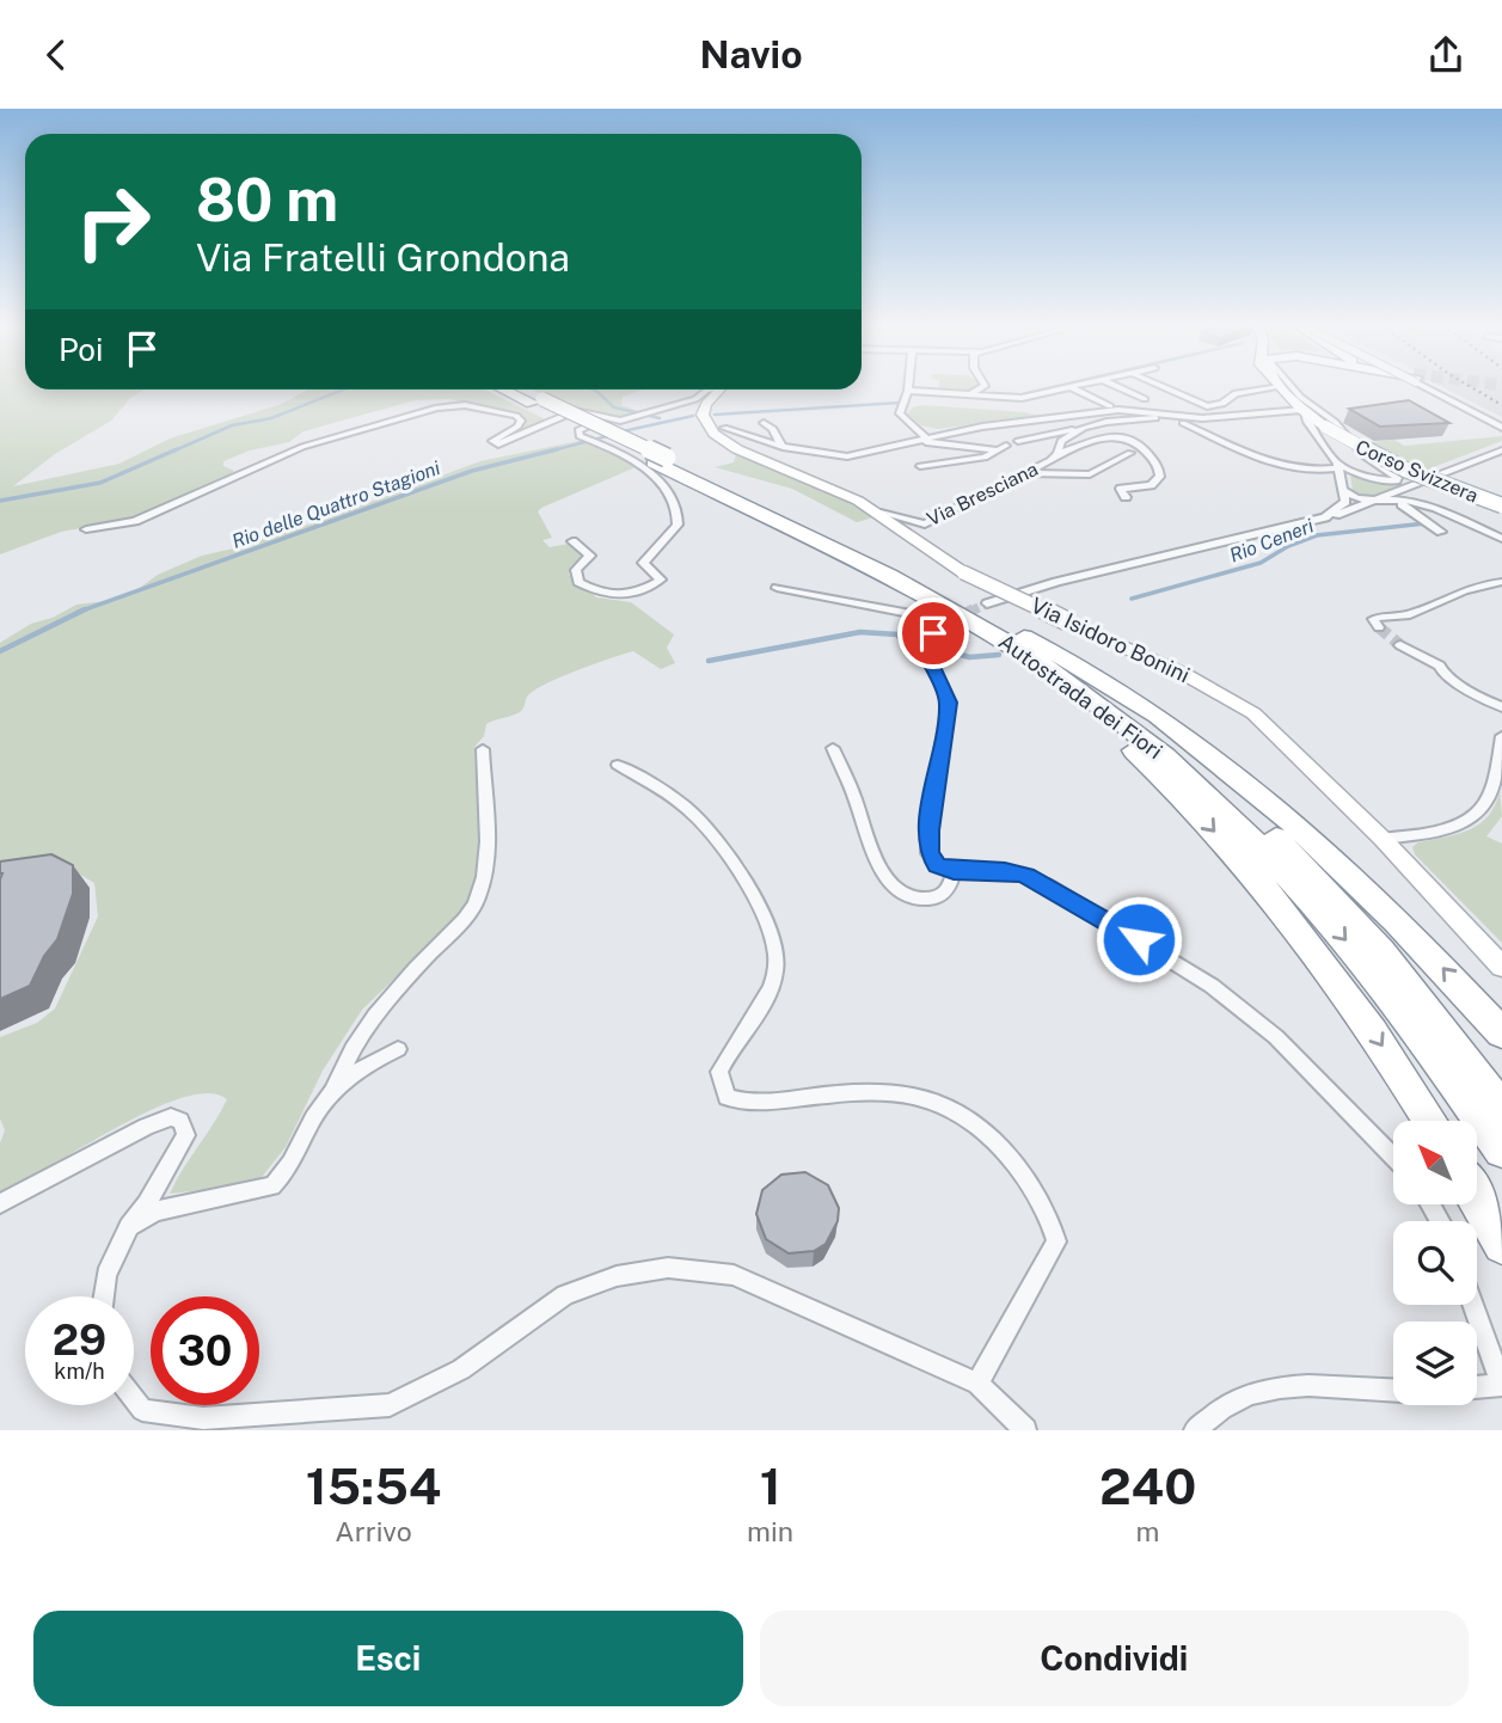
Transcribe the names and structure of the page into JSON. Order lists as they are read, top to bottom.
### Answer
{
  "streets": {
    "highway": ["Autostrada dei Fiori"],
    "main road": ["Corso Svizzera"],
    "street": ["Via Bresciana", "Via Isidoro Bonini"]
  },
  "crossings": [
    ["Via Bresciana", "Via Isidoro Bonini"]
  ],
  "water": ["Rio delle Quattro Stagioni", "Rio Ceneri"],
  "north": "top left",
  "page": {
    "header": "Navio",
    "turn": ["80 m", "Via Fratelli Grondona"],
    "then": "Poi",
    "speed": "29 km/h",
    "limit": "30",
    "eta": [
      "15:54",
      "Arrivo",
      "1",
      "min",
      "240",
      "m"
    ],
    "buttons": ["Esci", "Condividi"]
  }
}
